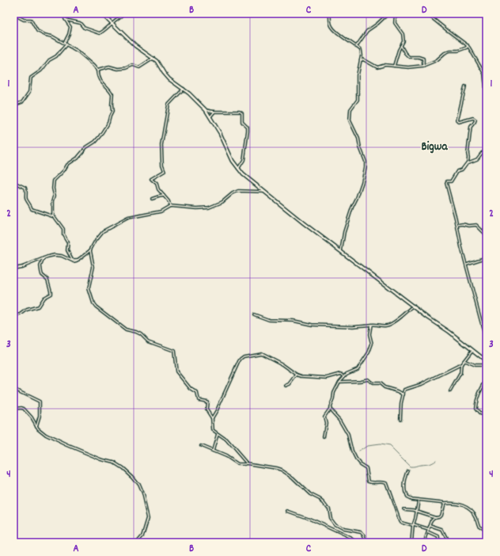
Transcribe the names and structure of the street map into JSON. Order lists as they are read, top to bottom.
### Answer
{
  "districts": ["Bigwa"],
  "grid": {
    "columns": [
      "A",
      "B",
      "C",
      "D"
    ],
    "rows": [
      "1",
      "2",
      "3",
      "4"
    ]
  }
}
